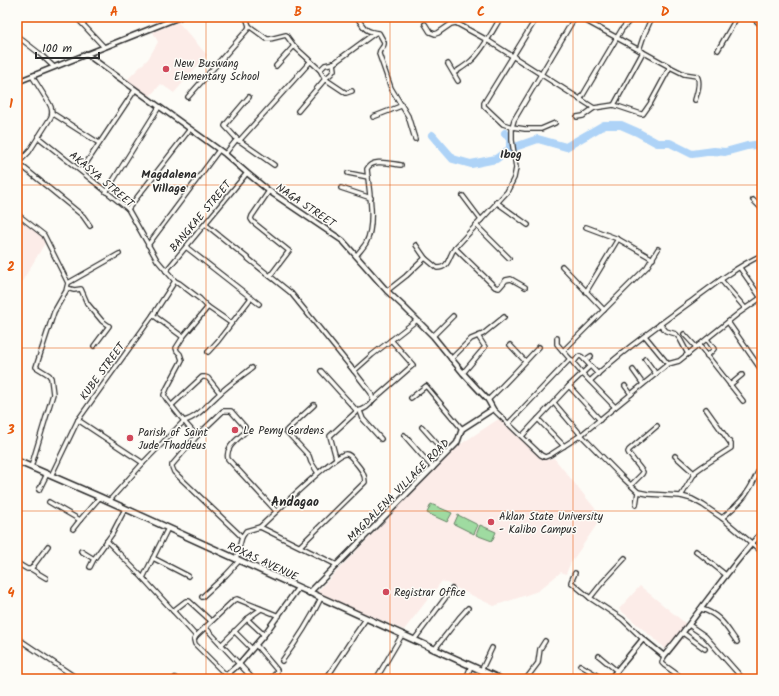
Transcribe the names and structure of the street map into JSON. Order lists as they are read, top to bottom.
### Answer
{
  "streets": {
    "main road": ["ROXAS AVENUE"],
    "street": [
      "AKASYA STREET",
      "NAGA STREET",
      "BANGKAE STREET",
      "KUBE STREET",
      "MAGDALENA VILLAGE ROAD"
    ]
  },
  "crossings": [
    ["AKASYA STREET", "BANGKAE STREET"],
    ["AKASYA STREET", "KUBE STREET"],
    ["NAGA STREET", "BANGKAE STREET"],
    ["KUBE STREET", "ROXAS AVENUE"],
    ["MAGDALENA VILLAGE ROAD", "ROXAS AVENUE"]
  ],
  "districts": ["Ibog", "Magdalena Village", "Andagao"],
  "places": [
    "New Buswang Elementary School",
    "Le Pemy Gardens",
    "Parish of Saint Jude Thaddeus",
    "Aklan State University - Kalibo Campus",
    "Registrar Office"
  ],
  "scale_bar": "100 m",
  "grid": {
    "columns": [
      "A",
      "B",
      "C",
      "D"
    ],
    "rows": [
      "1",
      "2",
      "3",
      "4"
    ]
  }
}
